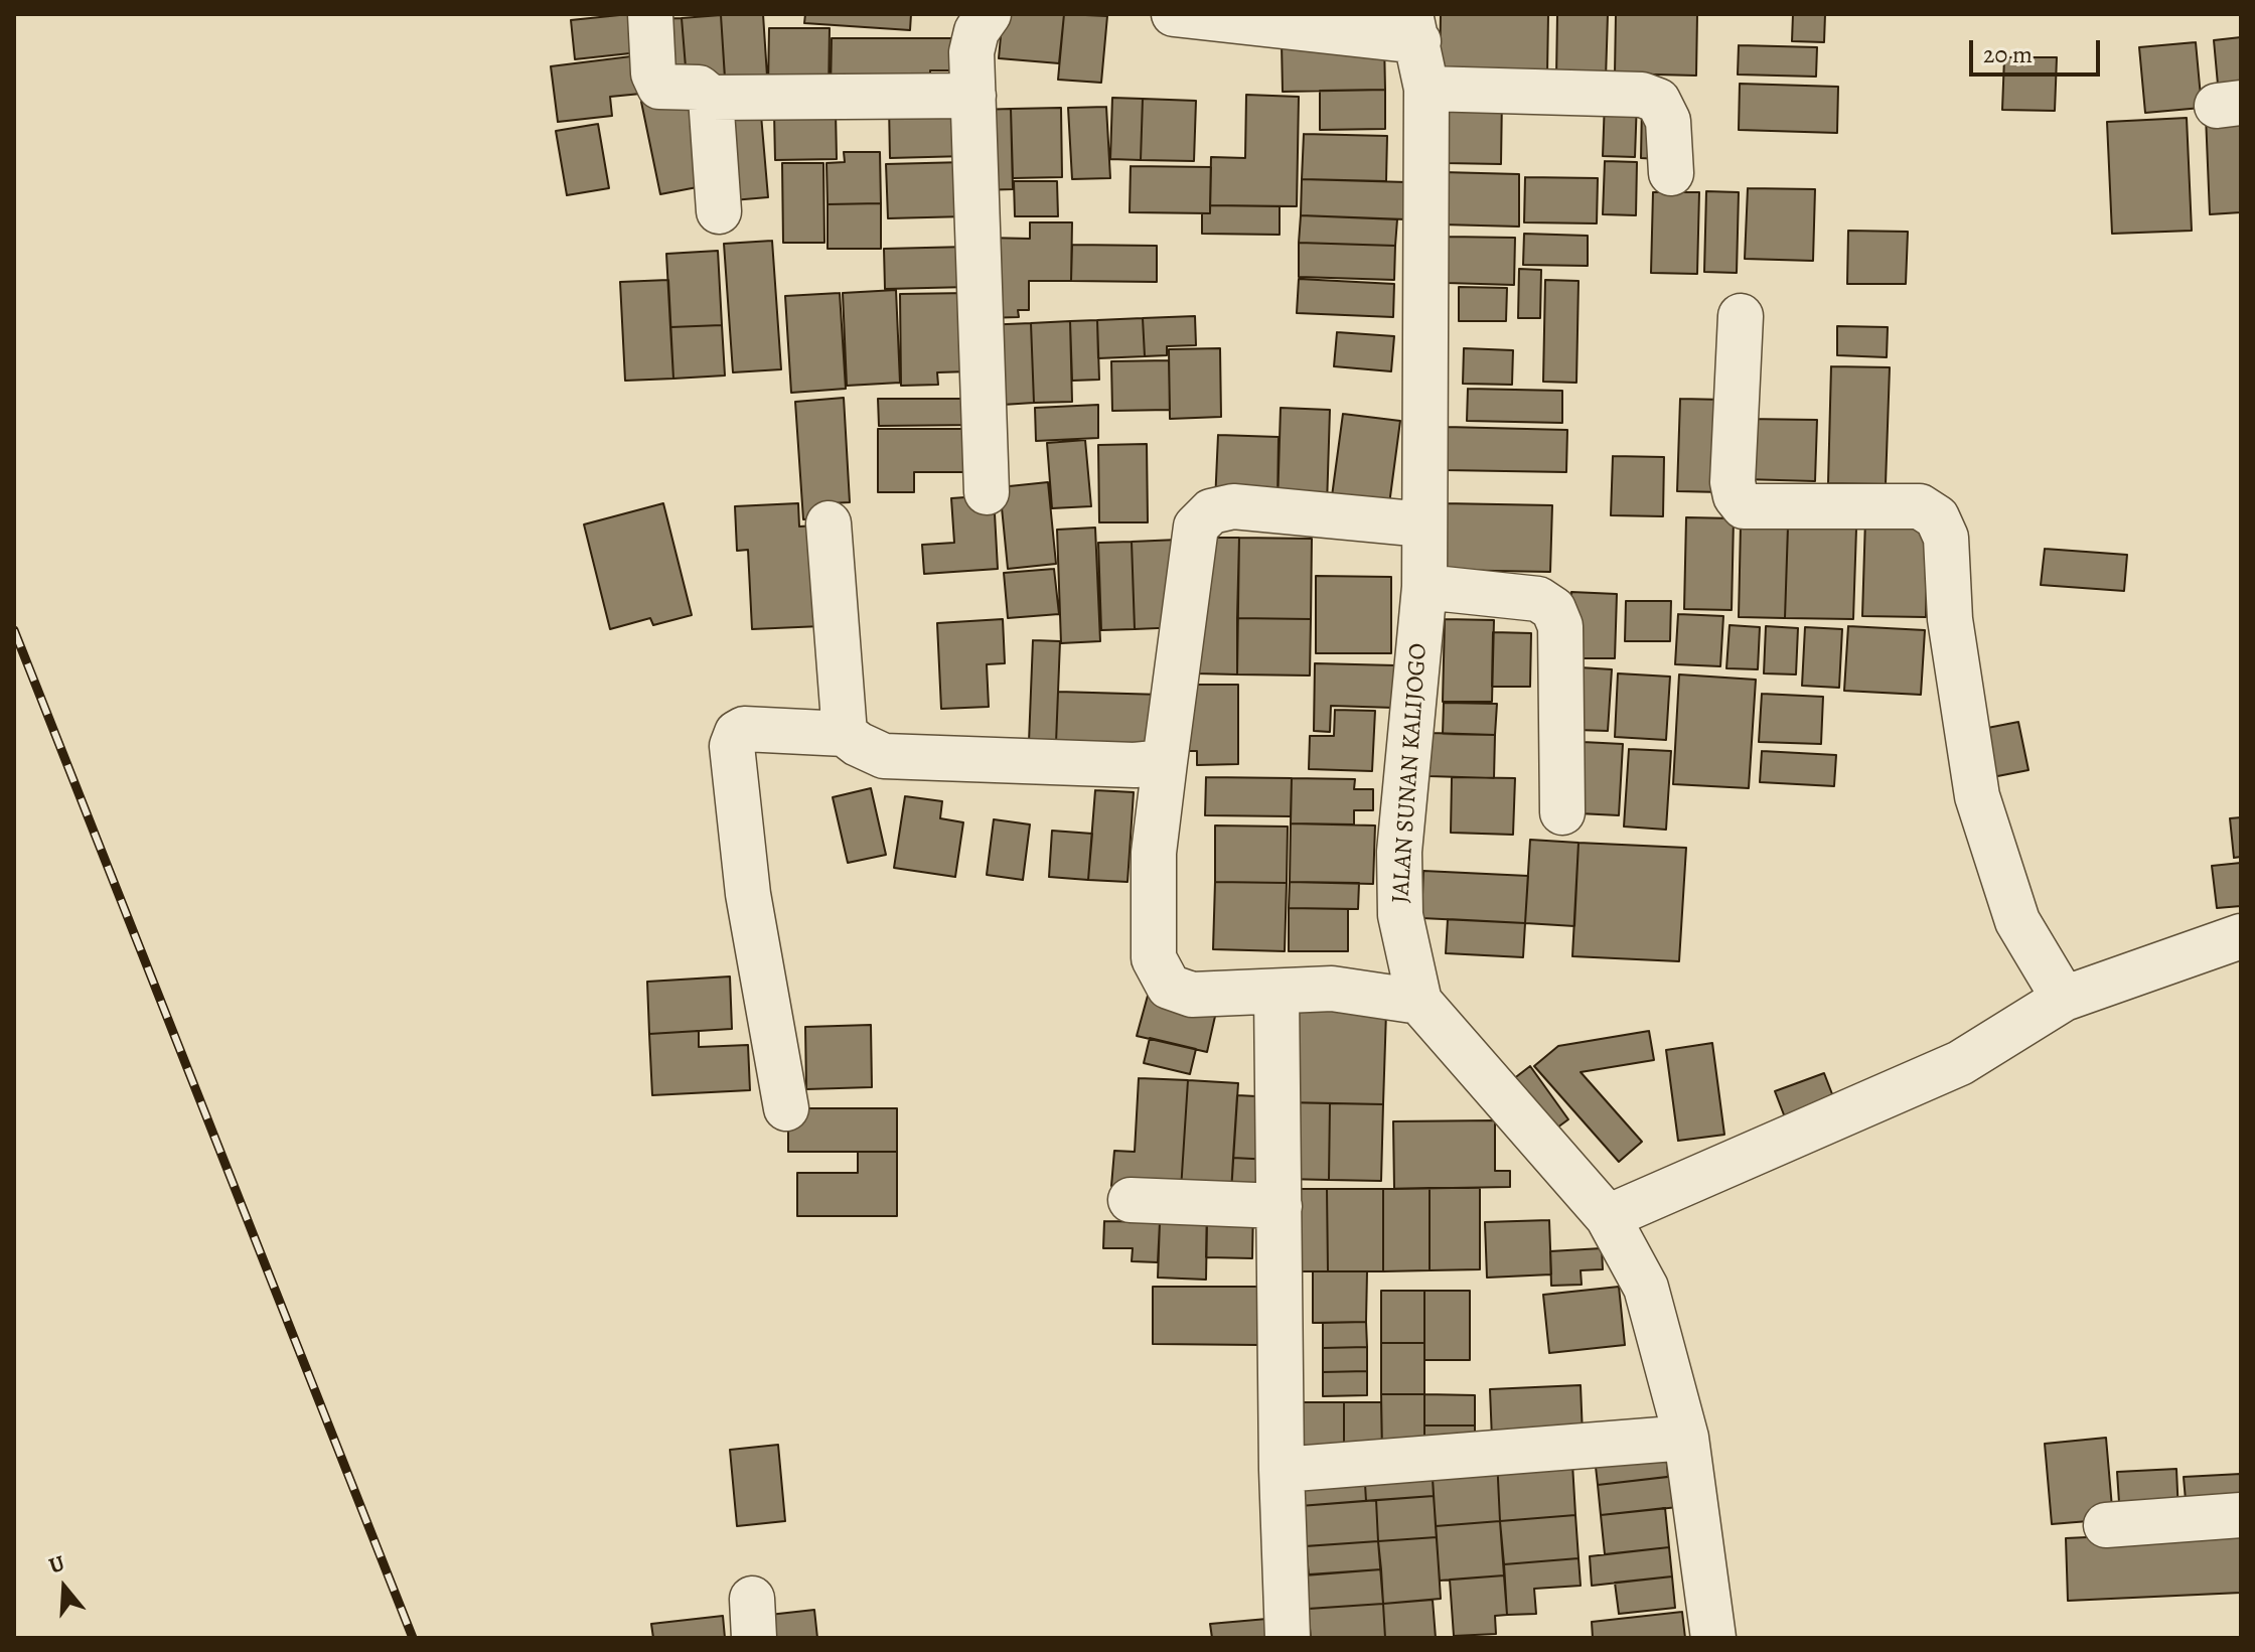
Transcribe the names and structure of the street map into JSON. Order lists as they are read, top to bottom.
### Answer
{
  "streets": {
    "street": ["JALAN SUNAN KALIJOGO"]
  },
  "scale_bar": "20 m",
  "north": "top"
}
